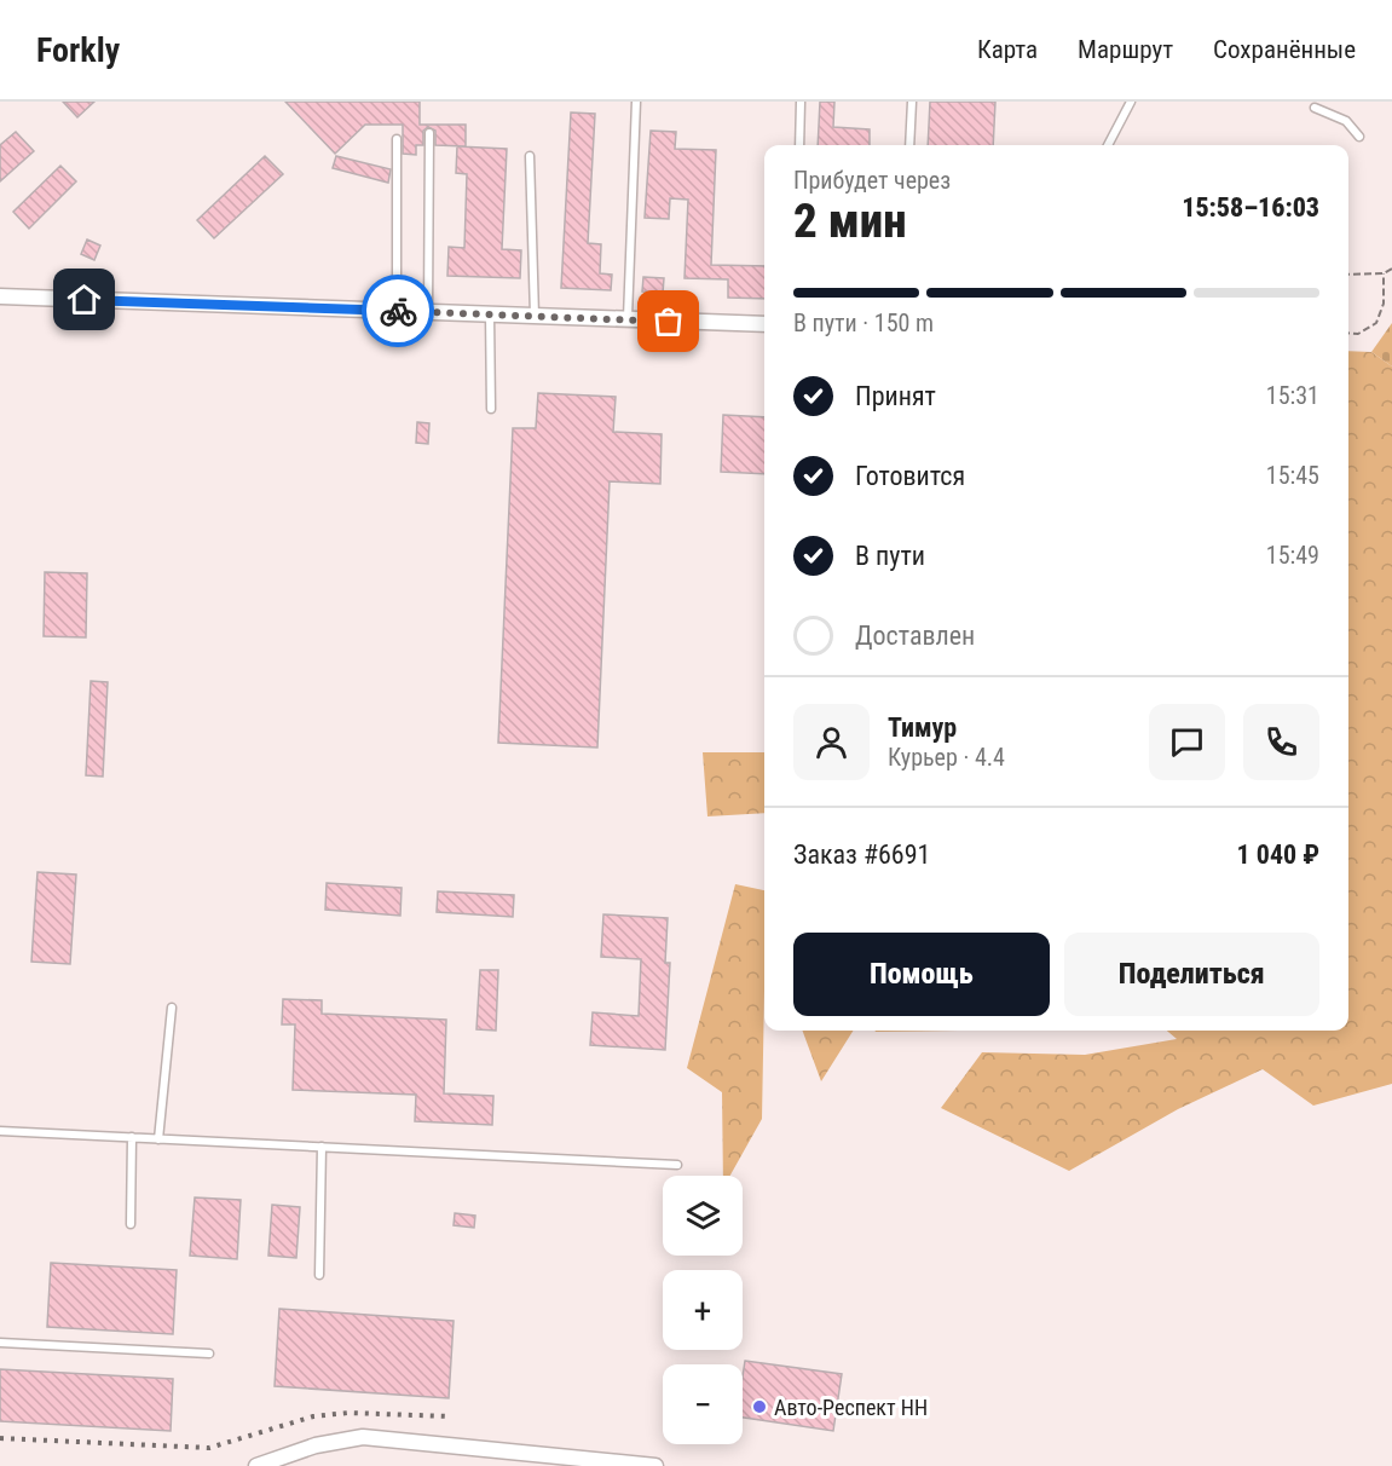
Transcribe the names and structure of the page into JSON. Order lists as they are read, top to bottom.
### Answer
{
  "places": ["Авто-Респект НН"],
  "page": {
    "header": "Forkly",
    "nav": ["Карта", "Маршрут", "Сохранённые"],
    "heading": ["2 мин", "Прибудет через", "15:58–16:03"],
    "panel": [
      "Тимур",
      "Курьер · 4.4",
      "Заказ #6691",
      "1 040 ₽"
    ],
    "bar": "В пути · 150 m",
    "list": [
      ["Принят", "15:31"],
      ["Готовится", "15:45"],
      ["В пути", "15:49"],
      "Доставлен"
    ],
    "buttons": ["Помощь", "Поделиться"],
    "map_buttons": ["+", "−"]
  }
}
